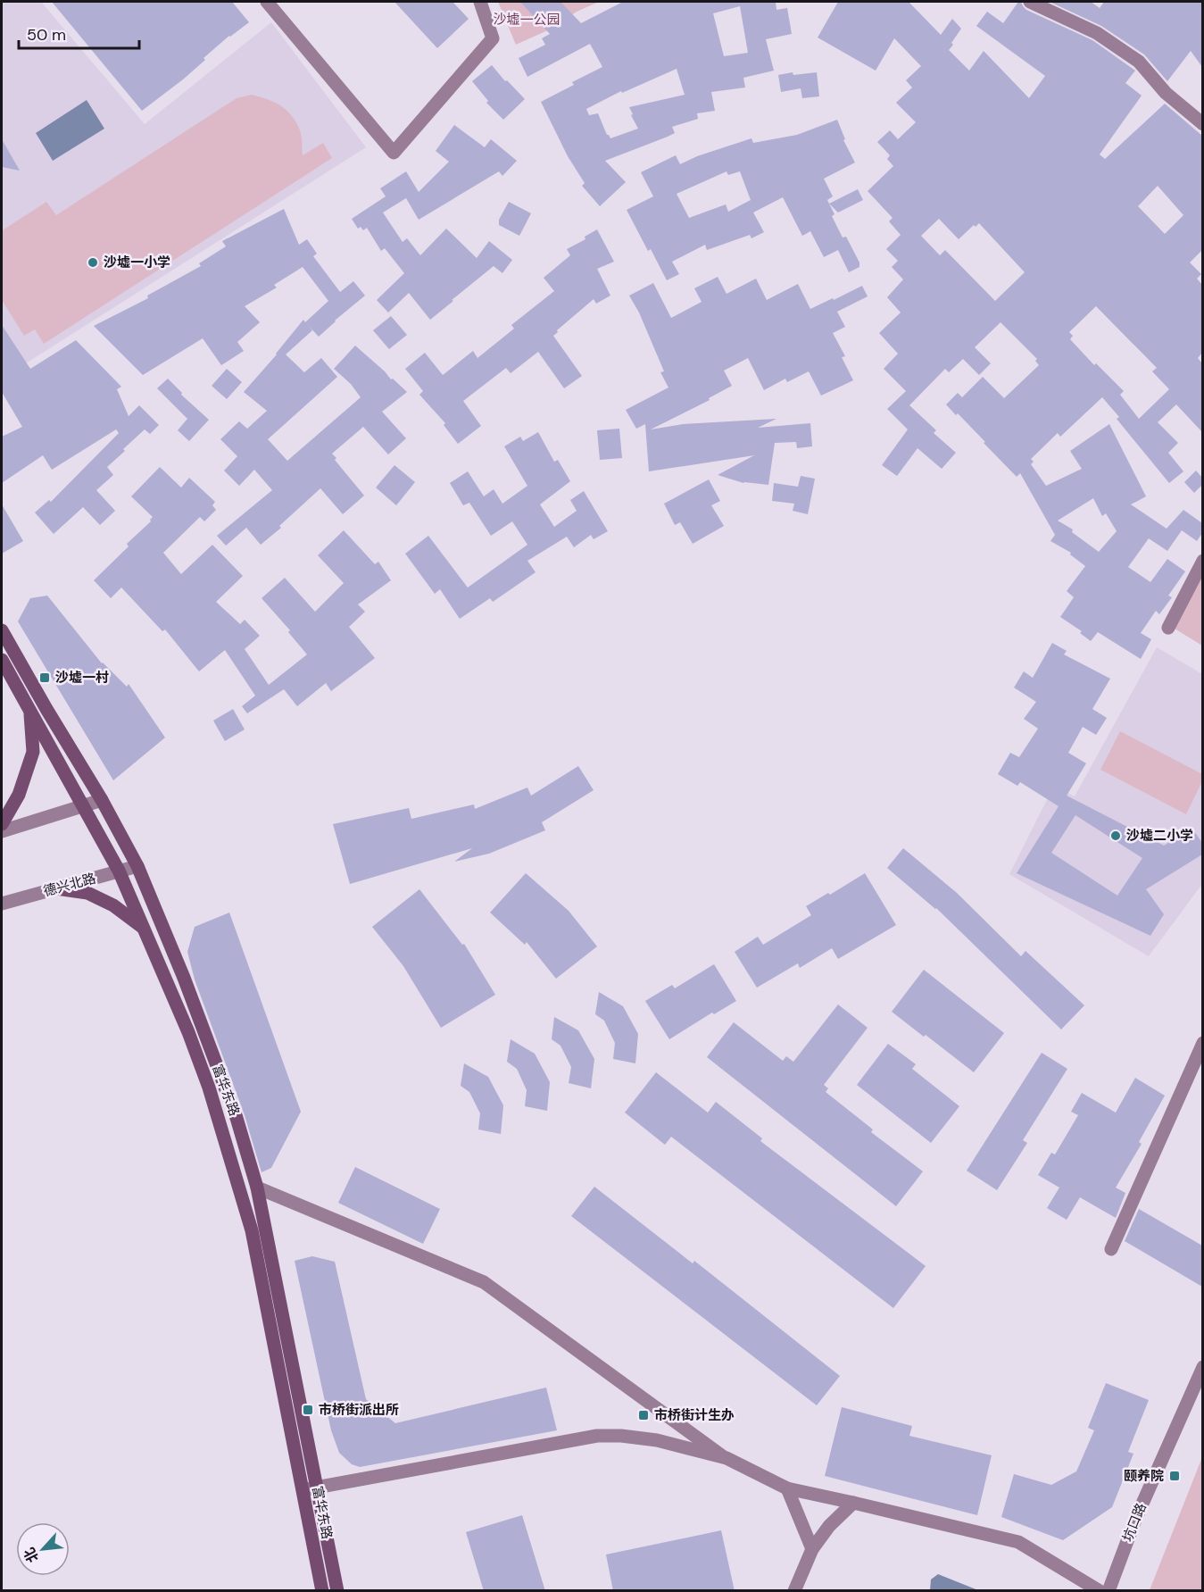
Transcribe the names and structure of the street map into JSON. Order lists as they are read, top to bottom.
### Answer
{
  "streets": {
    "main road": ["富华东路"],
    "street": ["德兴北路", "坑口路"]
  },
  "crossings": [
    ["德兴北路", "富华东路"]
  ],
  "parks": ["沙墟一公园"],
  "places": {
    "other": ["沙墟一小学", "沙墟二小学"],
    "transit": [
      "沙墟一村",
      "市桥街派出所",
      "市桥街计生办",
      "颐养院"
    ]
  },
  "scale_bar": "50 m",
  "north": "bottom left"
}
